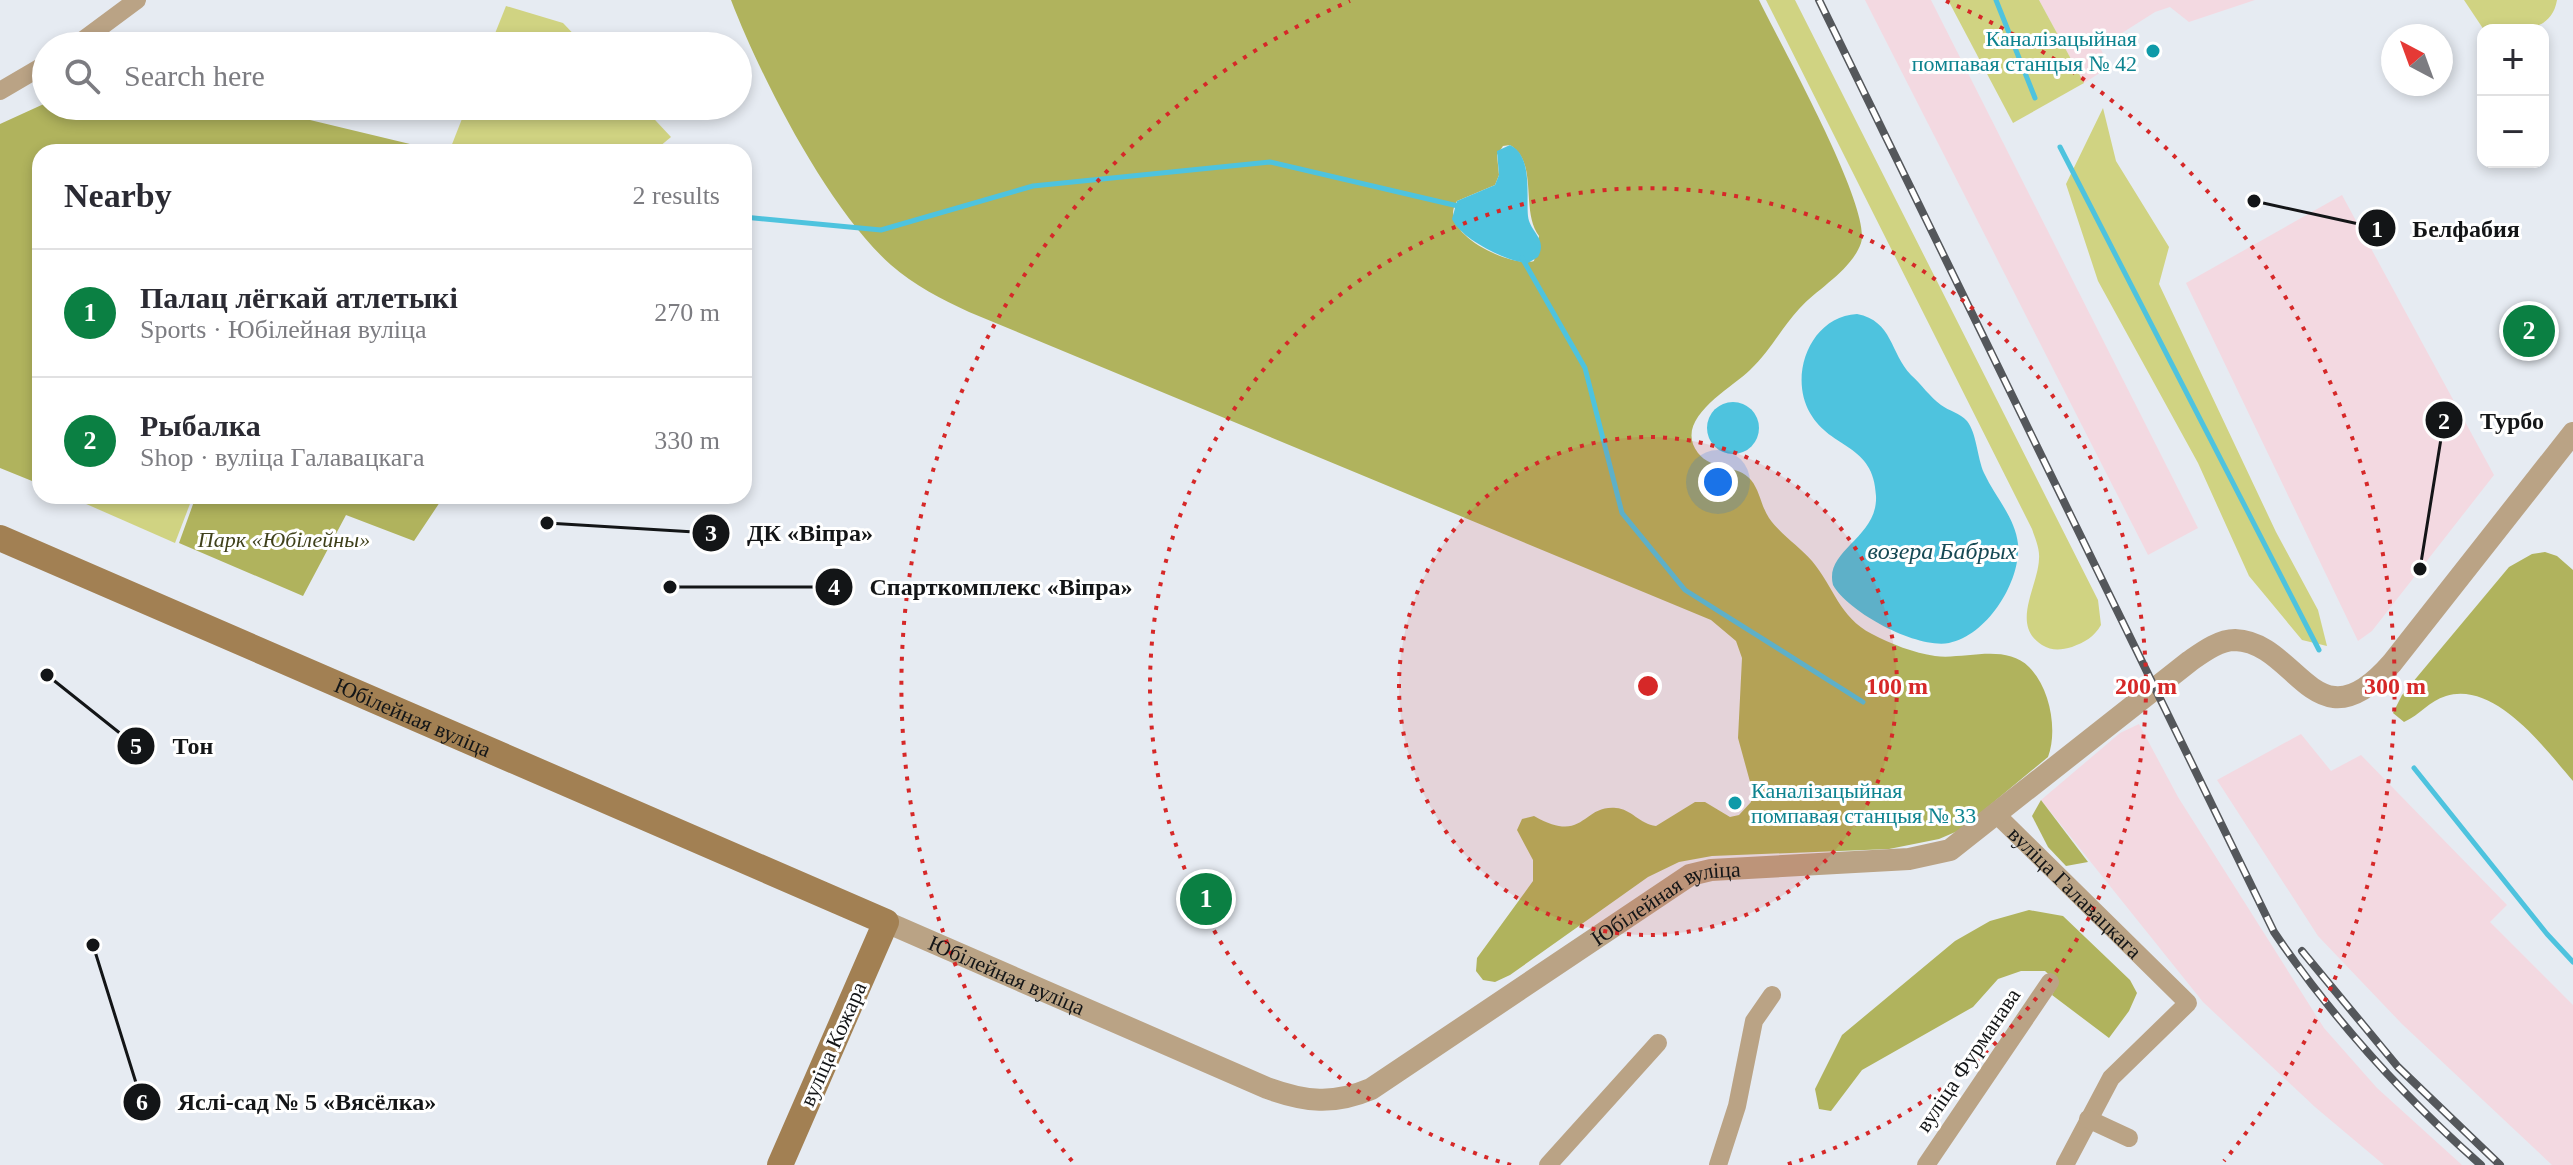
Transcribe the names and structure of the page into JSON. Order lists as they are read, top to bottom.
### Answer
{
  "streets": {
    "main road": ["Юбілейная вуліца", "вуліца Кожара"],
    "street": ["вуліца Галавацкага", "вуліца Фурманава"]
  },
  "crossings": [
    ["Юбілейная вуліца", "вуліца Галавацкага"],
    ["Юбілейная вуліца", "вуліца Кожара"]
  ],
  "water": ["возера Бабрых"],
  "parks": ["Парк «Юбілейны»"],
  "places": [
    "Каналізацыйная помпавая станцыя № 42",
    "Белфабия",
    "ДК «Віпра»",
    "Турбо",
    "Спарткомплекс «Віпра»",
    "Тон",
    "Каналізацыйная помпавая станцыя № 33",
    "Яслі-сад № 5 «Вясёлка»"
  ],
  "north": "top left",
  "page": {
    "map_buttons": ["+", "−"],
    "search": "Search here",
    "heading": ["Nearby", "2 results"],
    "list": [
      {
        "mark": "1",
        "name": "Палац лёгкай атлетыкі",
        "note": "Sports · Юбілейная вуліца",
        "value": "270 m"
      },
      {
        "mark": "2",
        "name": "Рыбалка",
        "note": "Shop · вуліца Галавацкага",
        "value": "330 m"
      }
    ],
    "pins": ["2", "1"]
  },
  "rings": ["100 m", "200 m", "300 m"]
}
